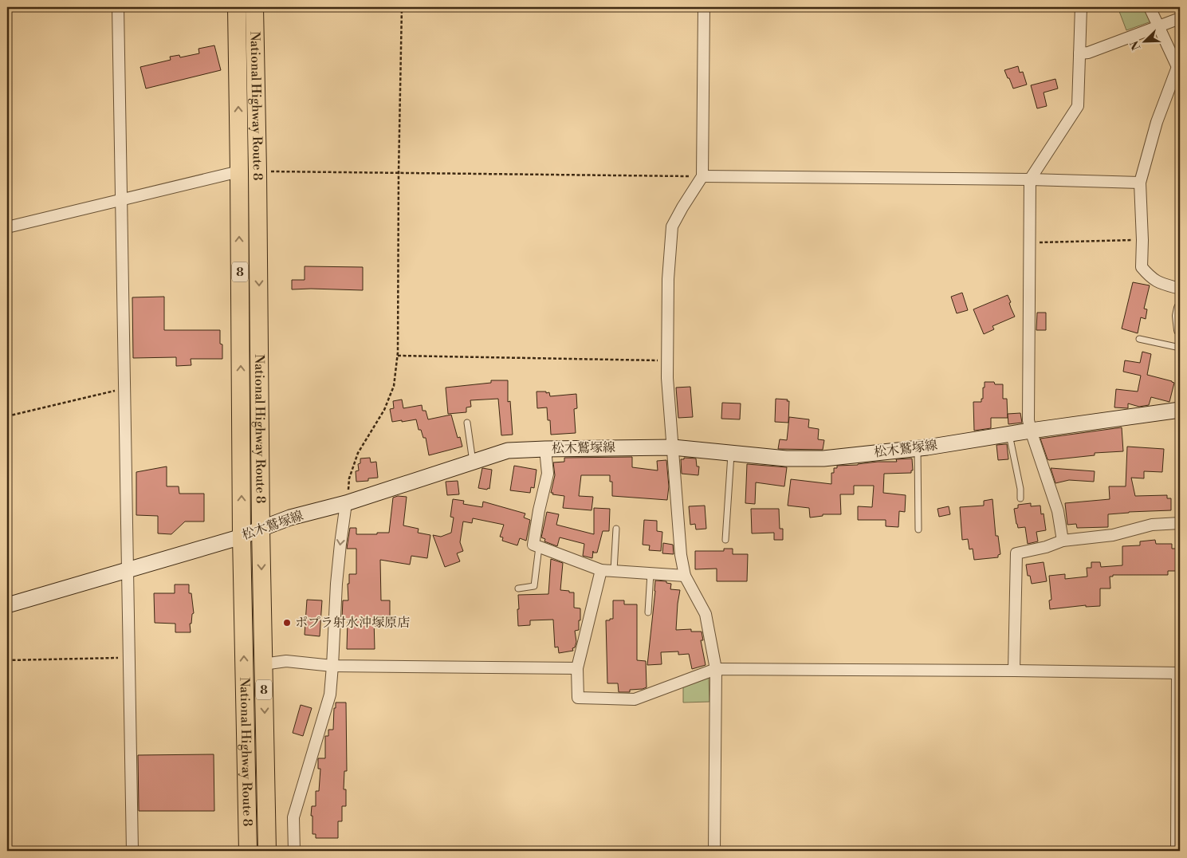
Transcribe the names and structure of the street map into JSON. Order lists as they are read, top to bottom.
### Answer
{
  "streets": {
    "highway": ["National Highway Route 8", "8"],
    "main road": ["松木鷲塚線"]
  },
  "crossings": [
    ["National Highway Route 8", "松木鷲塚線"]
  ],
  "places": ["ポプラ射水沖塚原店"],
  "north": "bottom left"
}
